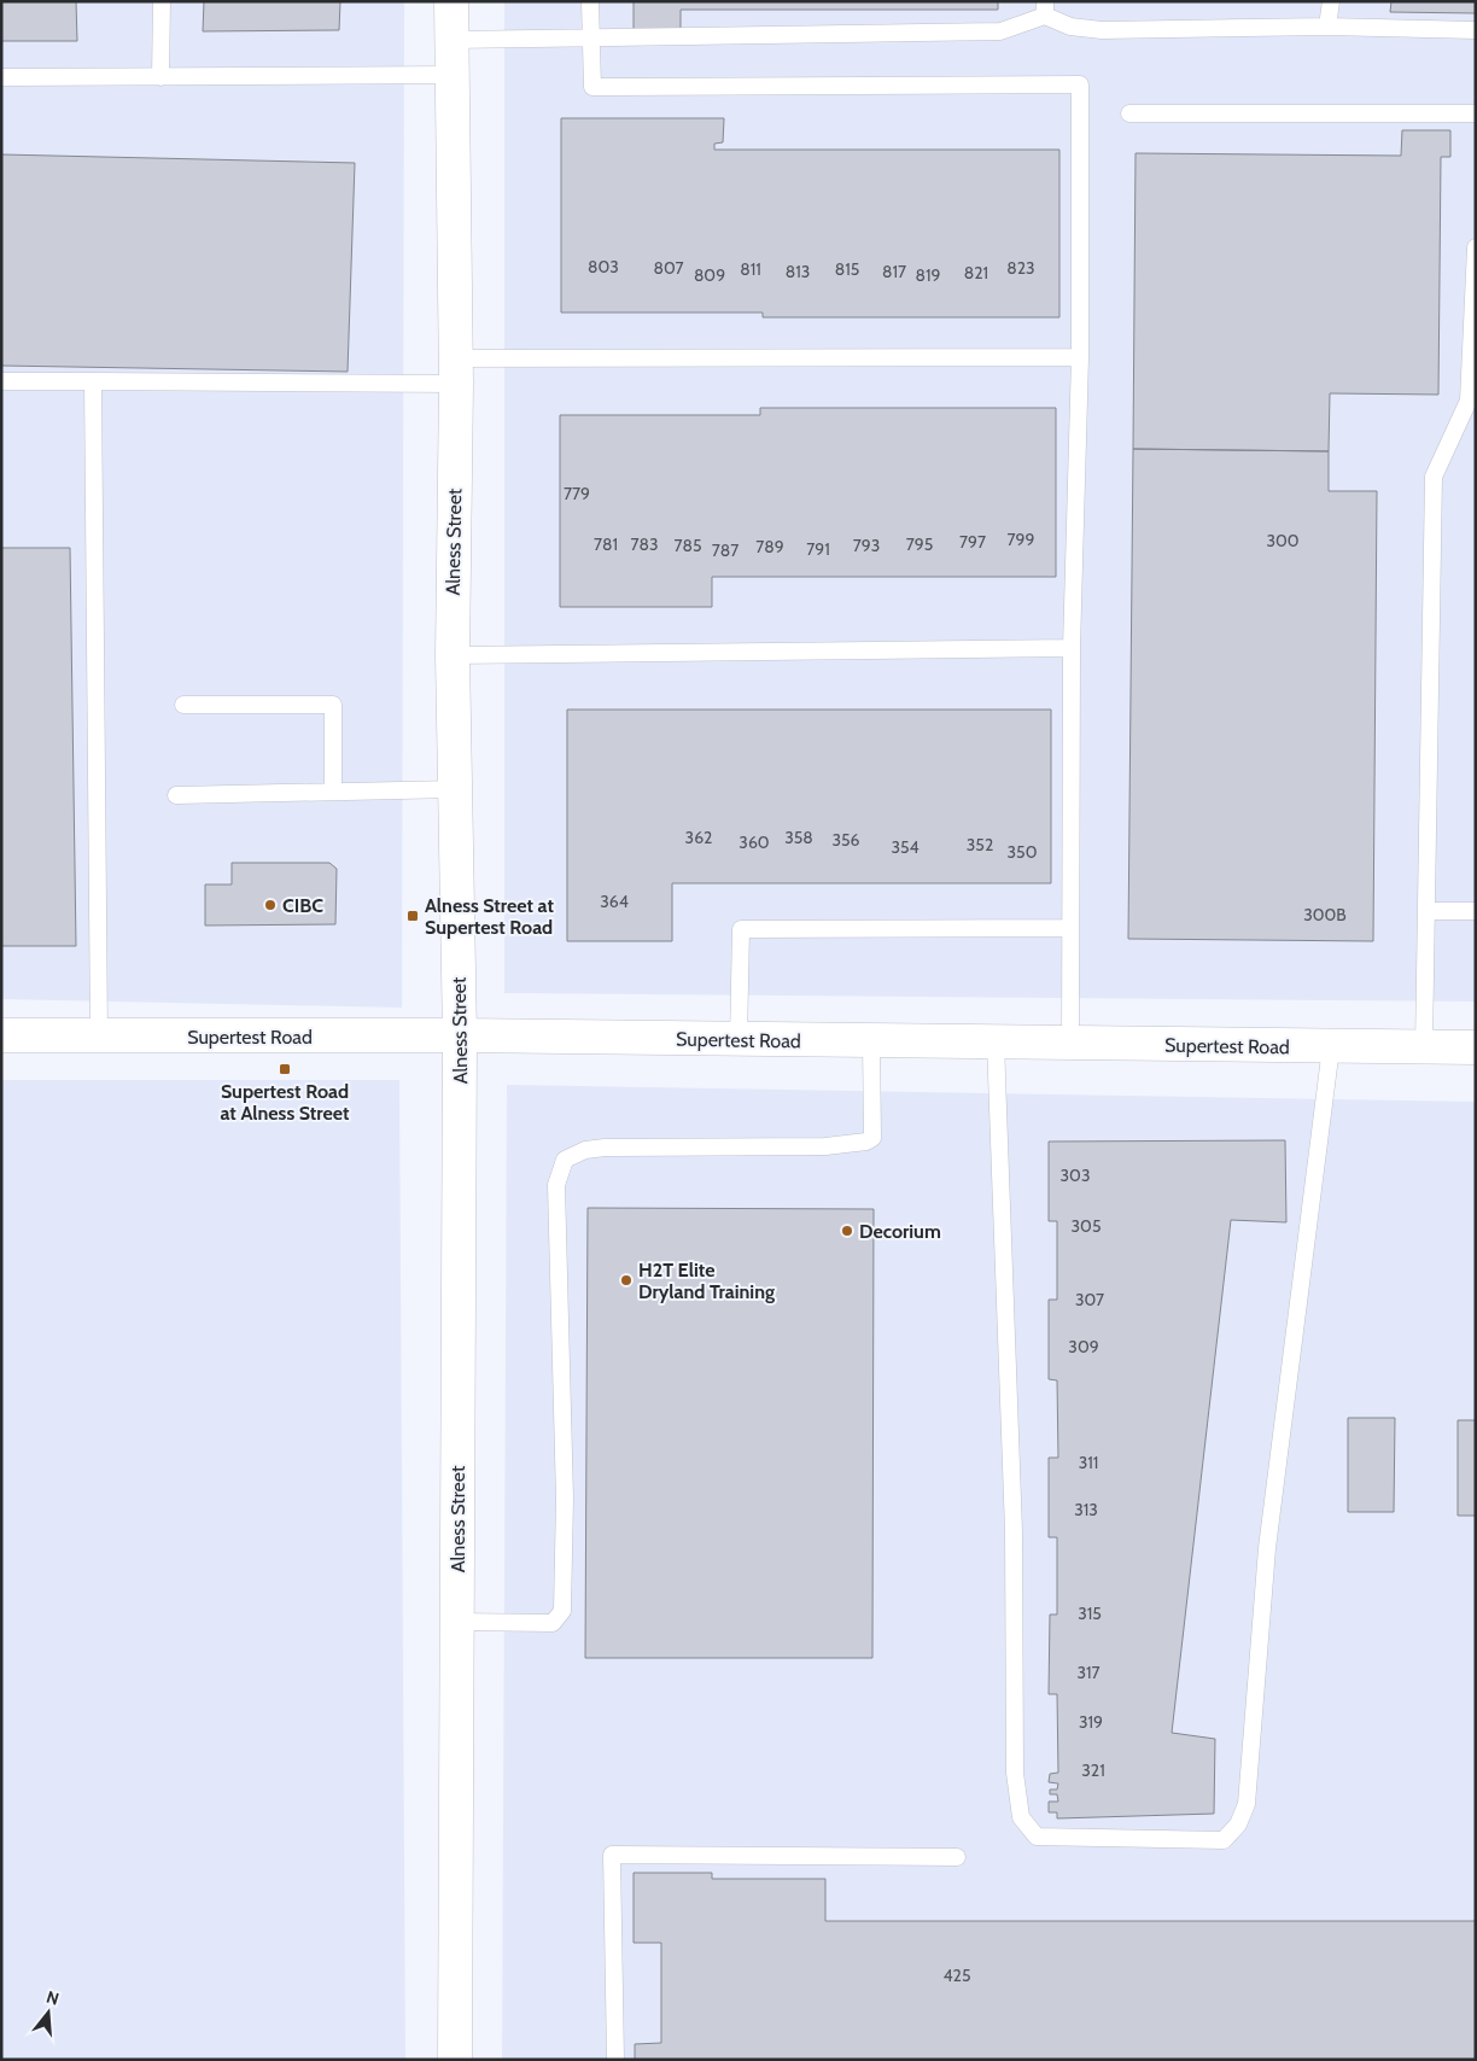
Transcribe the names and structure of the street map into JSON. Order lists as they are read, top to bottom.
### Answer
{
  "streets": {
    "street": ["Alness Street", "Supertest Road"]
  },
  "crossings": [
    ["Alness Street", "Supertest Road"]
  ],
  "places": {
    "other": ["CIBC", "Decorium", "H2T Elite Dryland Training"],
    "transit": ["Alness Street at Supertest Road", "Supertest Road at Alness Street"]
  },
  "house_numbers": [
    "803",
    "807",
    "823",
    "811",
    "815",
    "813",
    "817",
    "821",
    "809",
    "819",
    "779",
    "799",
    "300",
    "797",
    "781",
    "783",
    "795",
    "785",
    "793",
    "789",
    "791",
    "787",
    "362",
    "358",
    "356",
    "360",
    "352",
    "354",
    "350",
    "364",
    "300B",
    "303",
    "305",
    "307",
    "309",
    "311",
    "313",
    "315",
    "317",
    "319",
    "321",
    "425"
  ],
  "north": "top"
}
